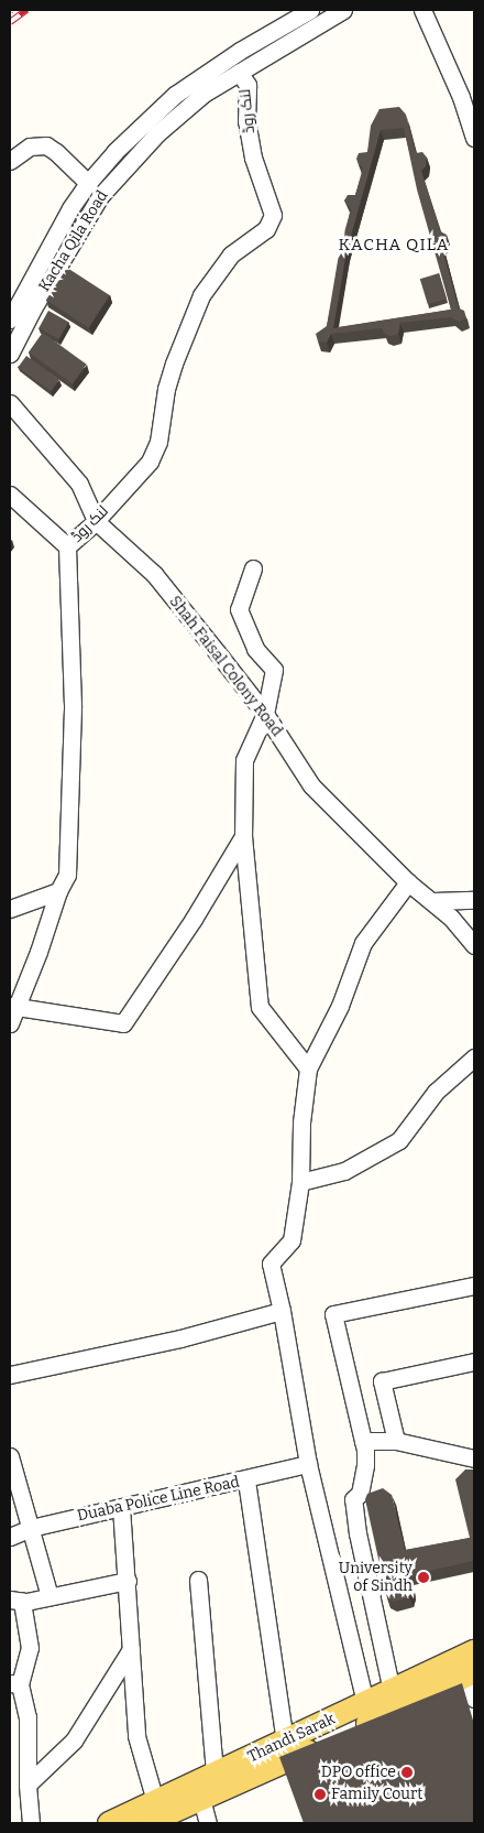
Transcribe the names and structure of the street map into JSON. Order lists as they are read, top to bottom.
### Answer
{
  "streets": {
    "main road": ["Thandi Sarak"],
    "street": [
      "لنک روڈ",
      "Kacha Qila Road",
      "Shah Faisal Colony Road",
      "Duaba Police Line Road"
    ]
  },
  "crossings": [
    ["لنک روڈ", "Kacha Qila Road"],
    ["لنک روڈ", "Shah Faisal Colony Road"]
  ],
  "districts": ["KACHA QILA"],
  "places": ["University of Sindh", "DPO office", "Family Court"]
}
